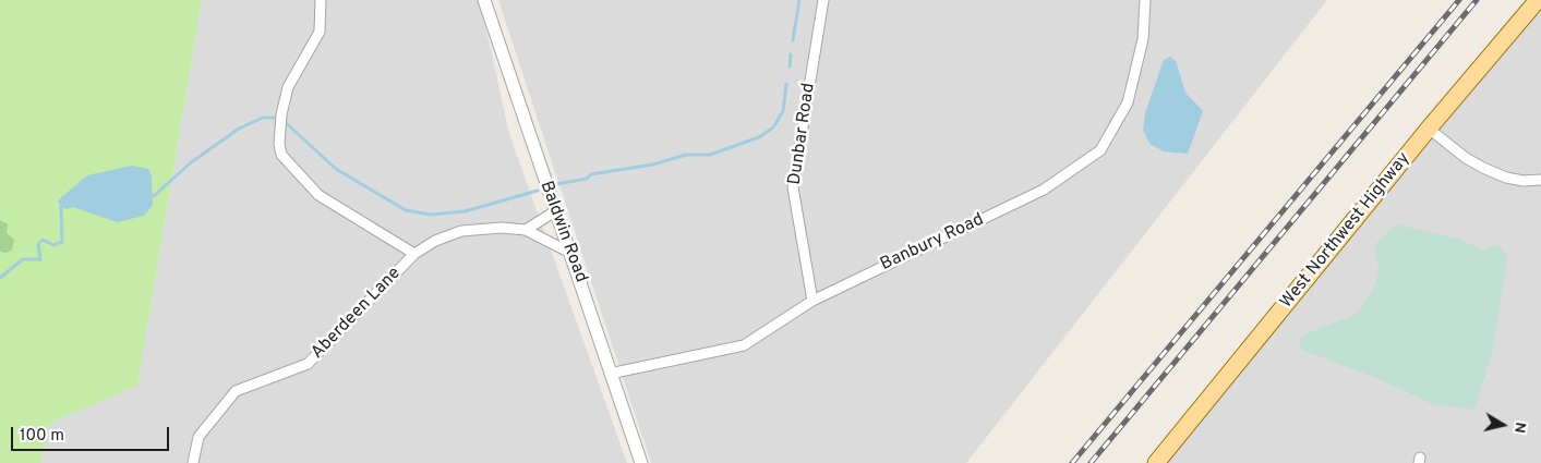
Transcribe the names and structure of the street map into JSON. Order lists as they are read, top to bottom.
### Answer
{
  "streets": {
    "main road": ["West Northwest Highway"],
    "street": [
      "Dunbar Road",
      "Baldwin Road",
      "Banbury Road",
      "Aberdeen Lane"
    ]
  },
  "crossings": [
    ["Dunbar Road", "Banbury Road"],
    ["Baldwin Road", "Banbury Road"],
    ["Baldwin Road", "Aberdeen Lane"]
  ],
  "scale_bar": "100 m",
  "north": "right"
}
